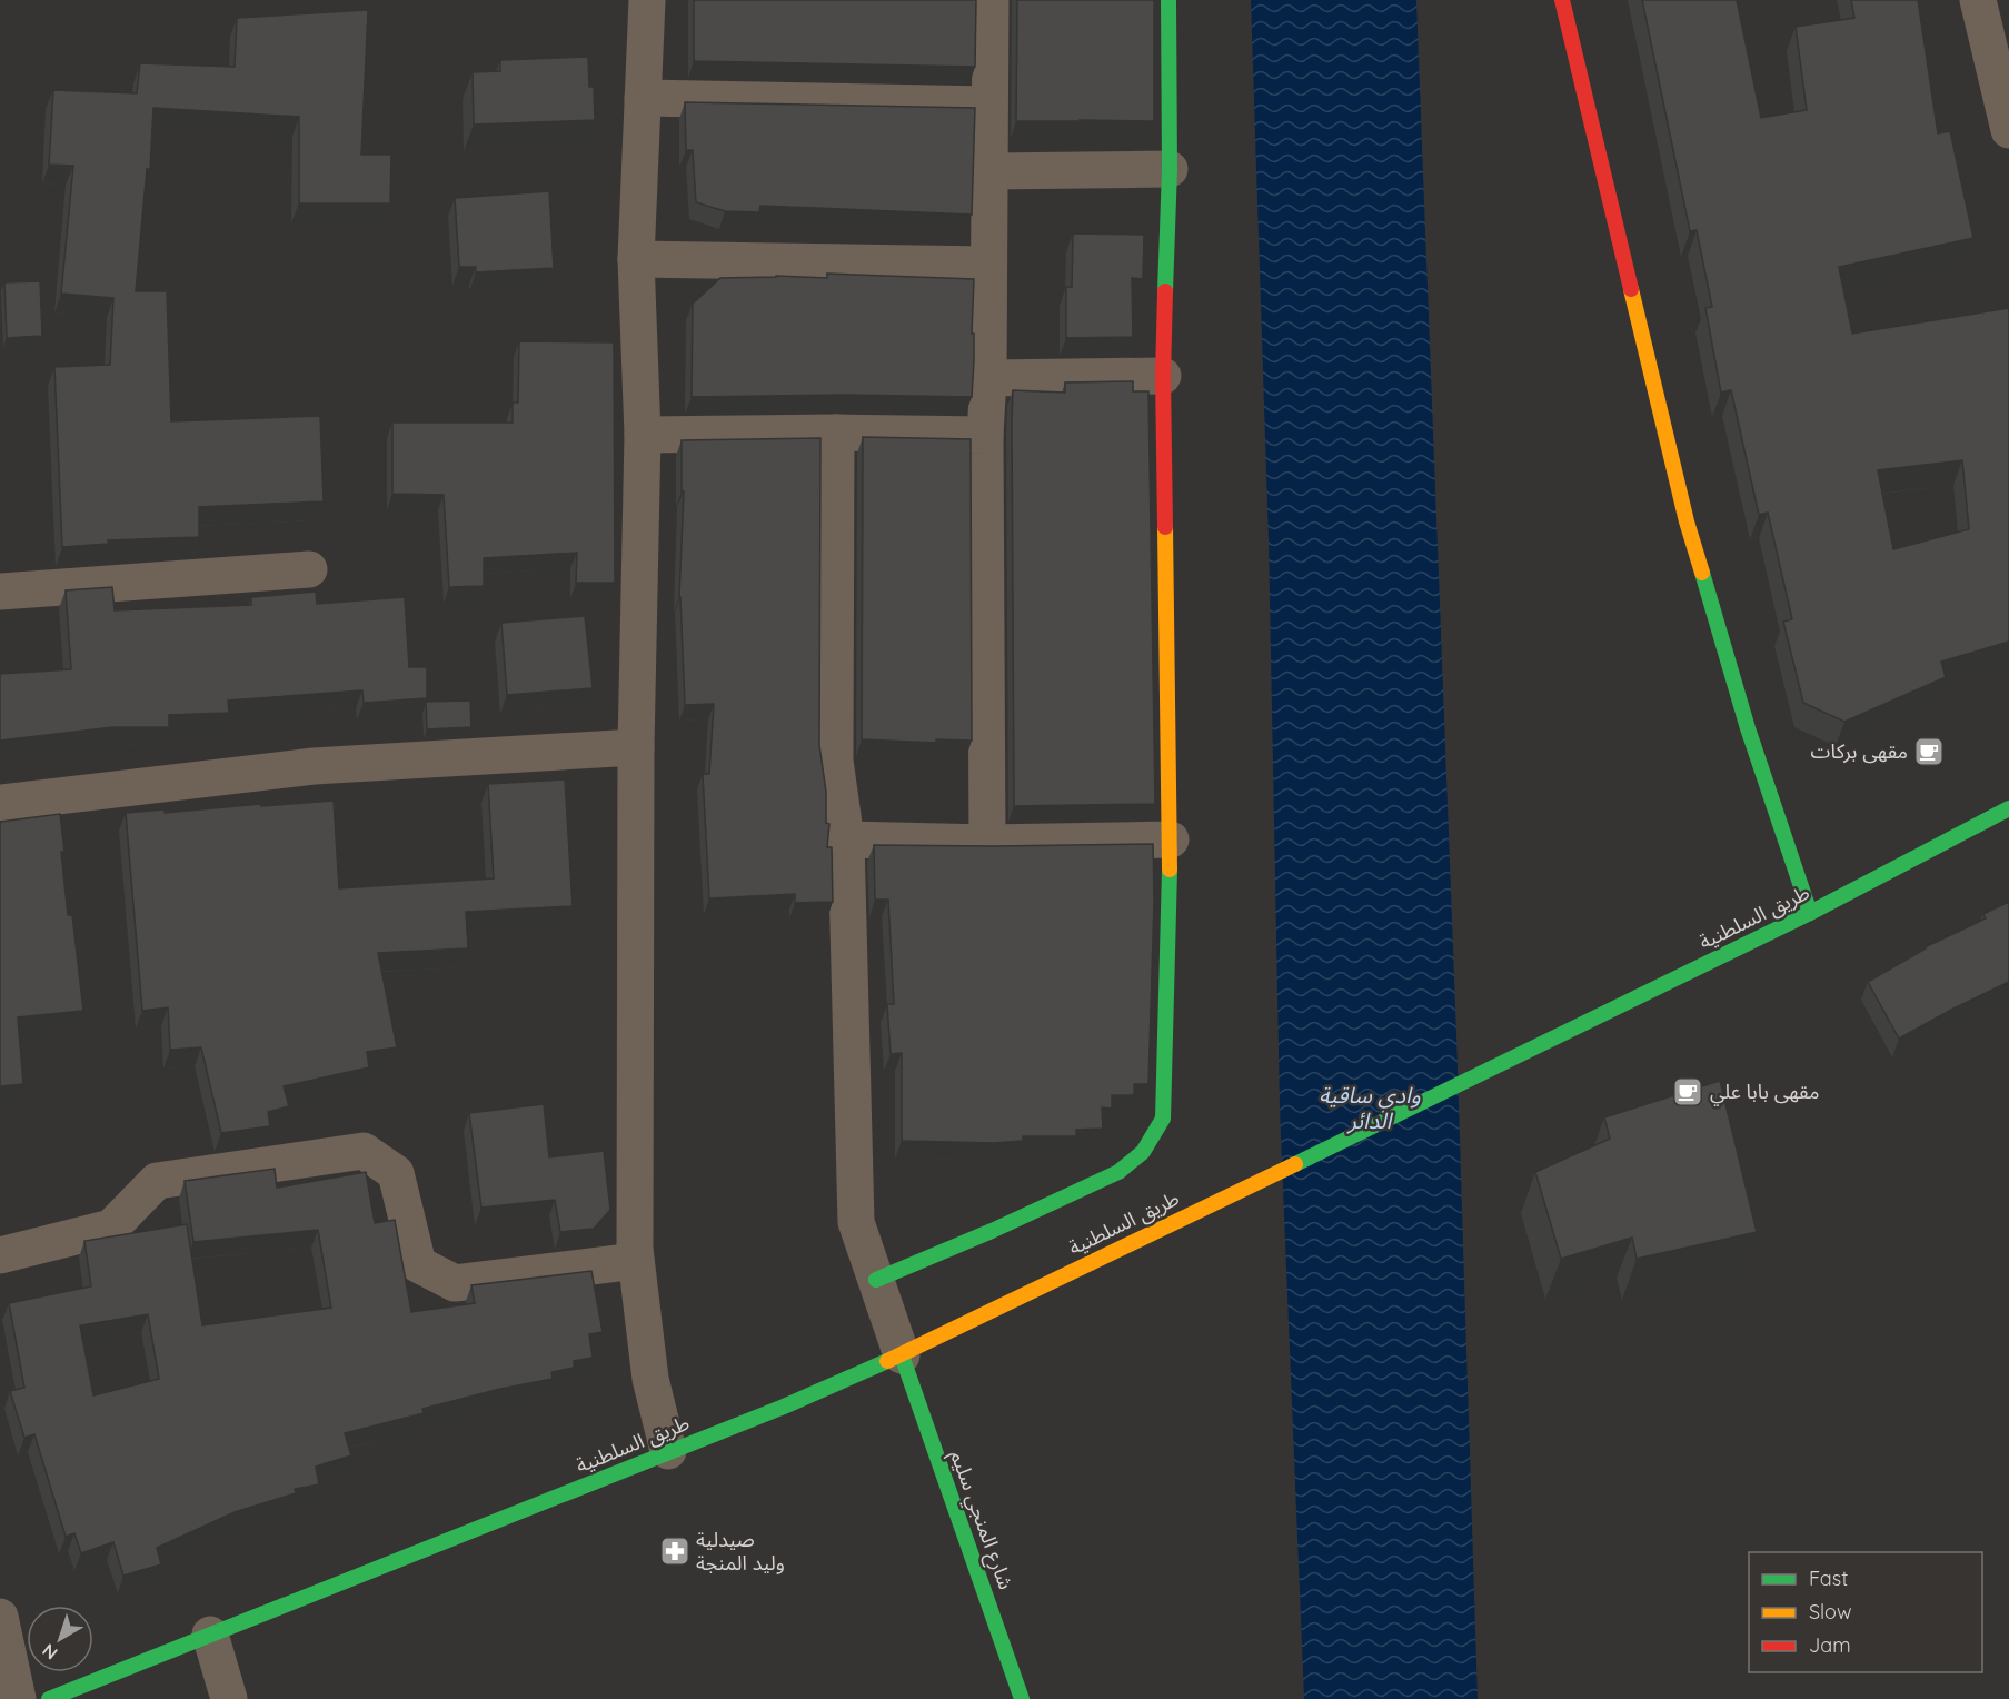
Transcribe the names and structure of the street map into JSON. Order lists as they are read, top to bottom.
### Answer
{
  "streets": {
    "main road": ["طريق السلطنية", "شارع المنجي سليم"]
  },
  "crossings": [
    ["طريق السلطنية", "شارع المنجي سليم"]
  ],
  "water": ["وادي ساقية الدائر"],
  "places": {
    "cafe": ["مقهى بركات", "مقهى بابا علي"],
    "pharmacy": ["صيدلية وليد المنجة"]
  },
  "legend": ["Fast", "Slow", "Jam"],
  "north": "bottom left"
}
